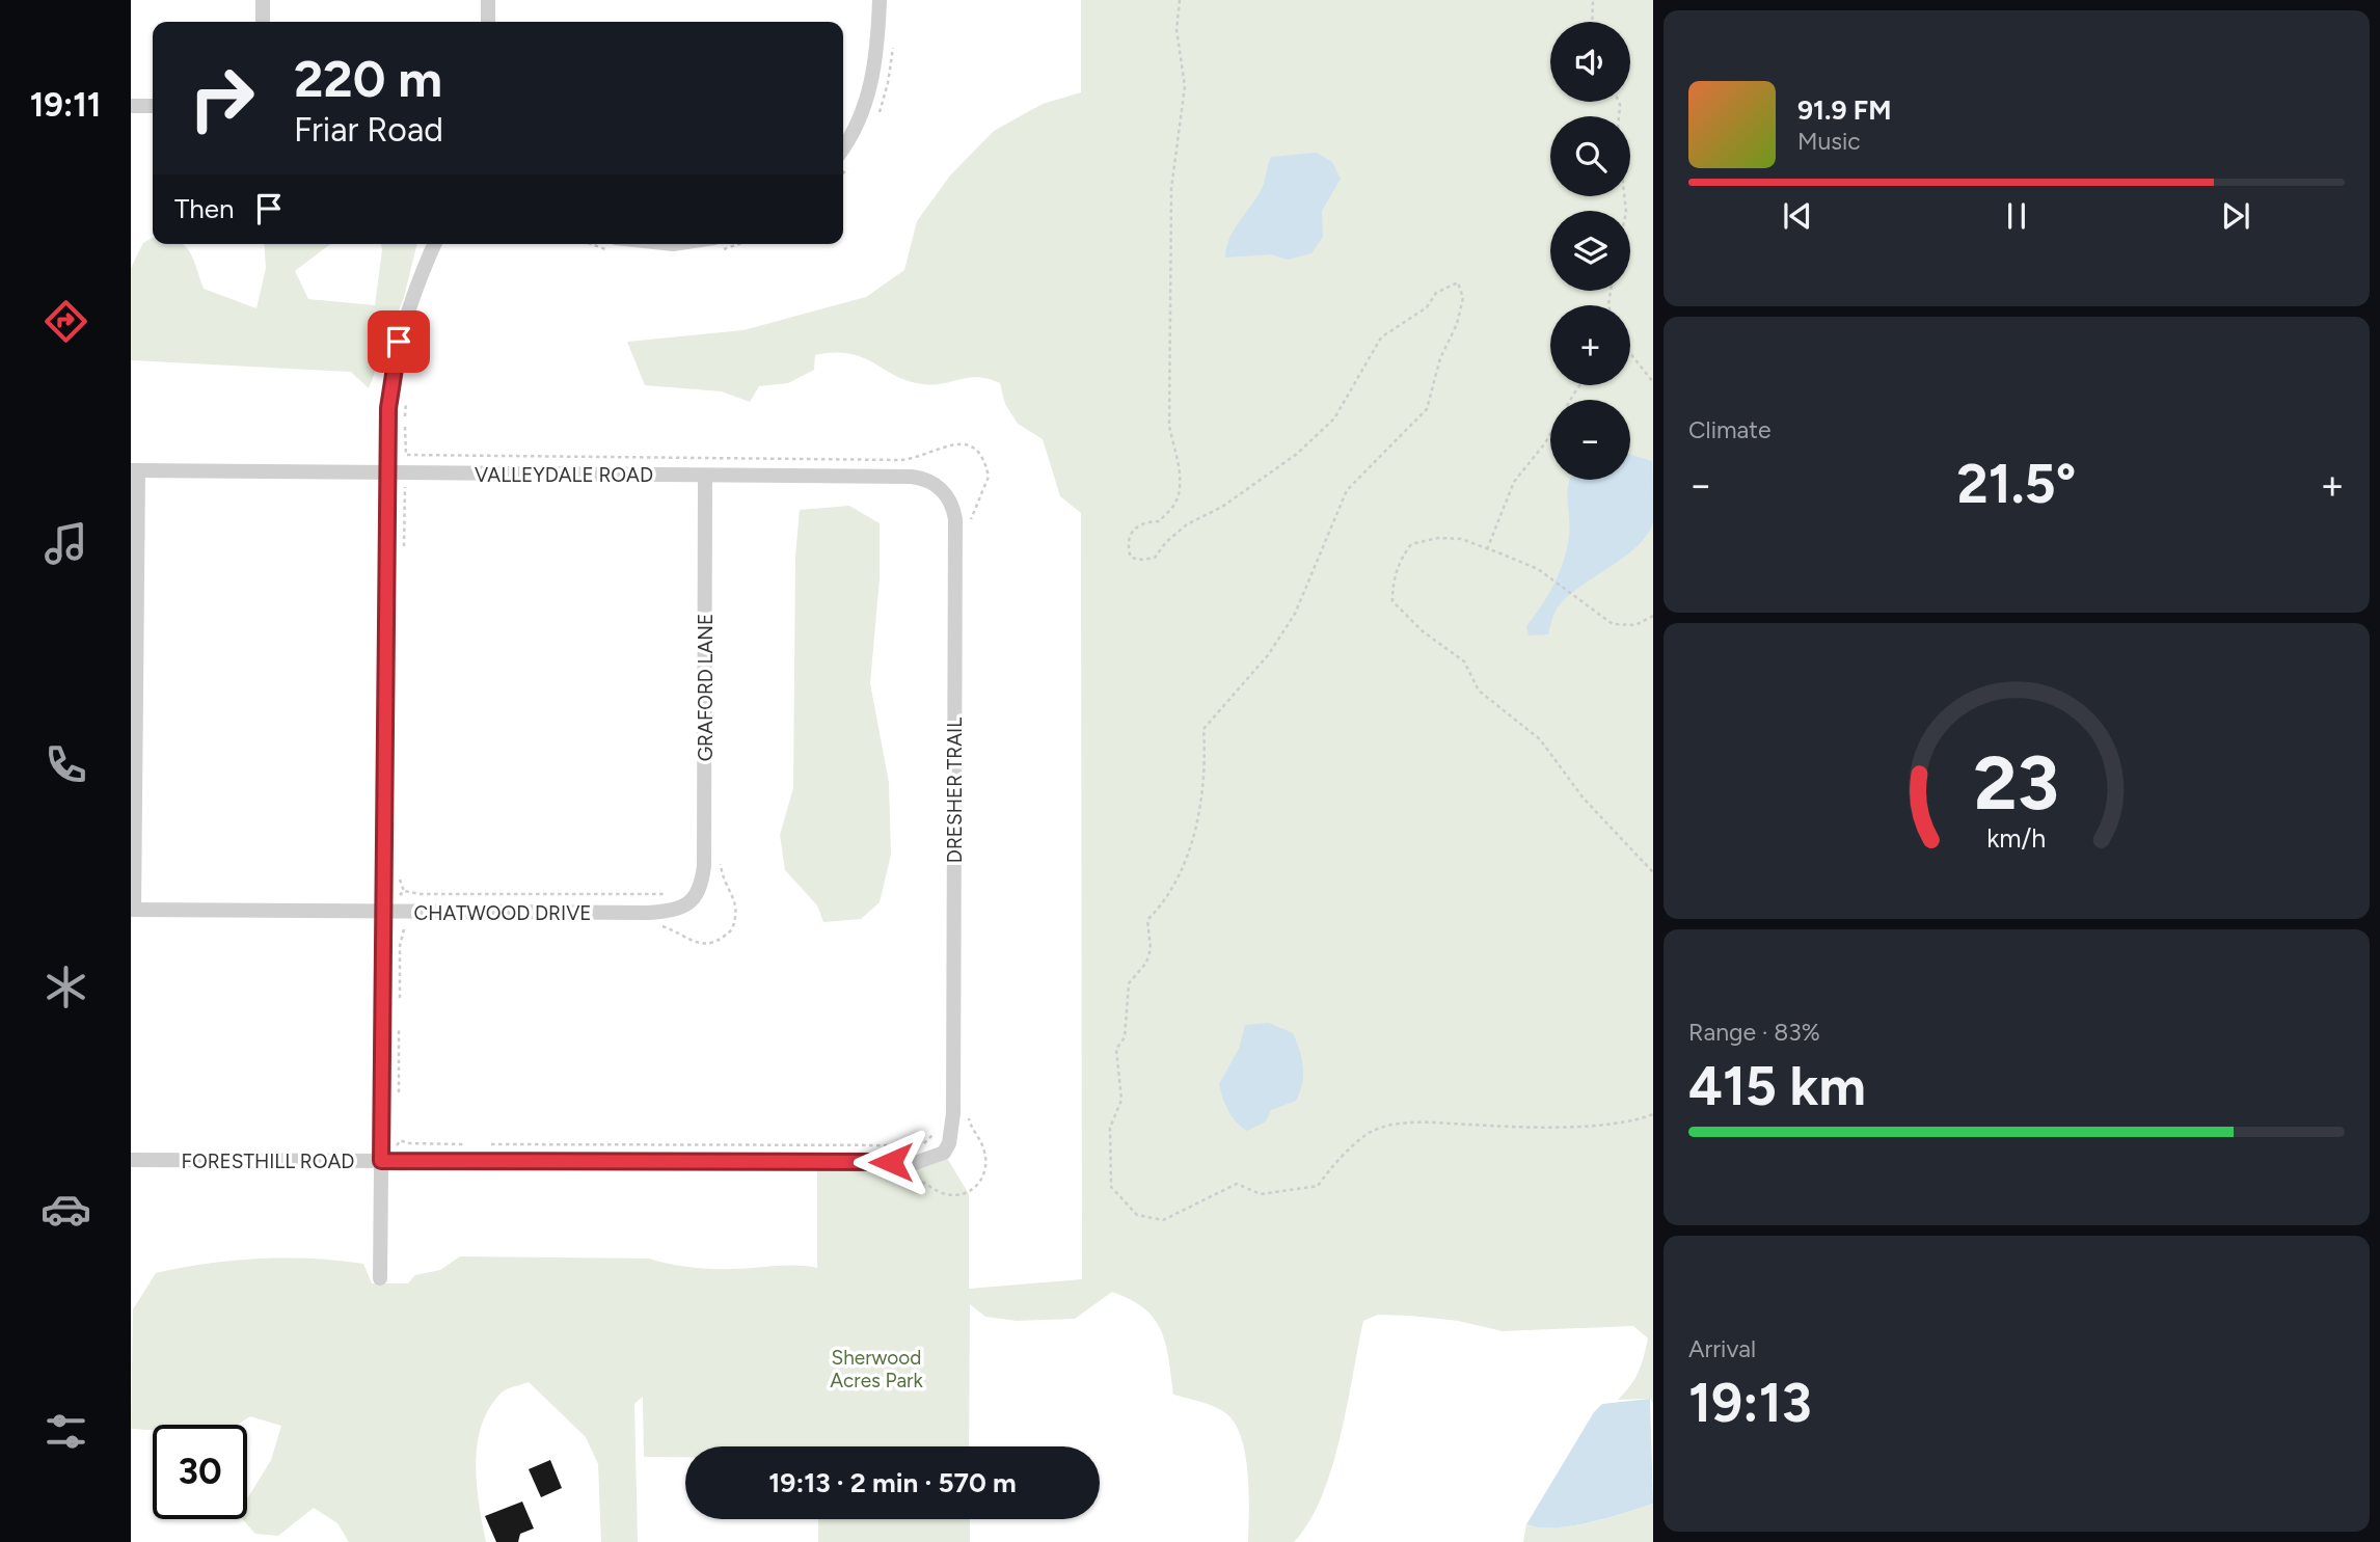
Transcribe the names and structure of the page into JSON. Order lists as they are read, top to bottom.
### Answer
{
  "streets": {
    "street": [
      "VALLEYDALE ROAD",
      "GRAFORD LANE",
      "DRESHER TRAIL",
      "CHATWOOD DRIVE",
      "FORESTHILL ROAD"
    ]
  },
  "crossings": [
    ["VALLEYDALE ROAD", "GRAFORD LANE"],
    ["VALLEYDALE ROAD", "DRESHER TRAIL"],
    ["GRAFORD LANE", "CHATWOOD DRIVE"],
    ["DRESHER TRAIL", "FORESTHILL ROAD"]
  ],
  "parks": ["Sherwood Acres Park"],
  "page": {
    "tabs": "19:11",
    "map_buttons": ["+", "−"],
    "turn": ["220 m", "Friar Road"],
    "song": ["91.9 FM", "Music"],
    "then": "Then",
    "tile": [
      "Climate",
      ["Range · 83%", "415 km"],
      ["Arrival", "19:13"]
    ],
    "heat": ["−", "21.5°", "+"],
    "limit": "30",
    "trip": "19:13 · 2 min · 570 m",
    "gauge": ["23", "km/h"]
  }
}
